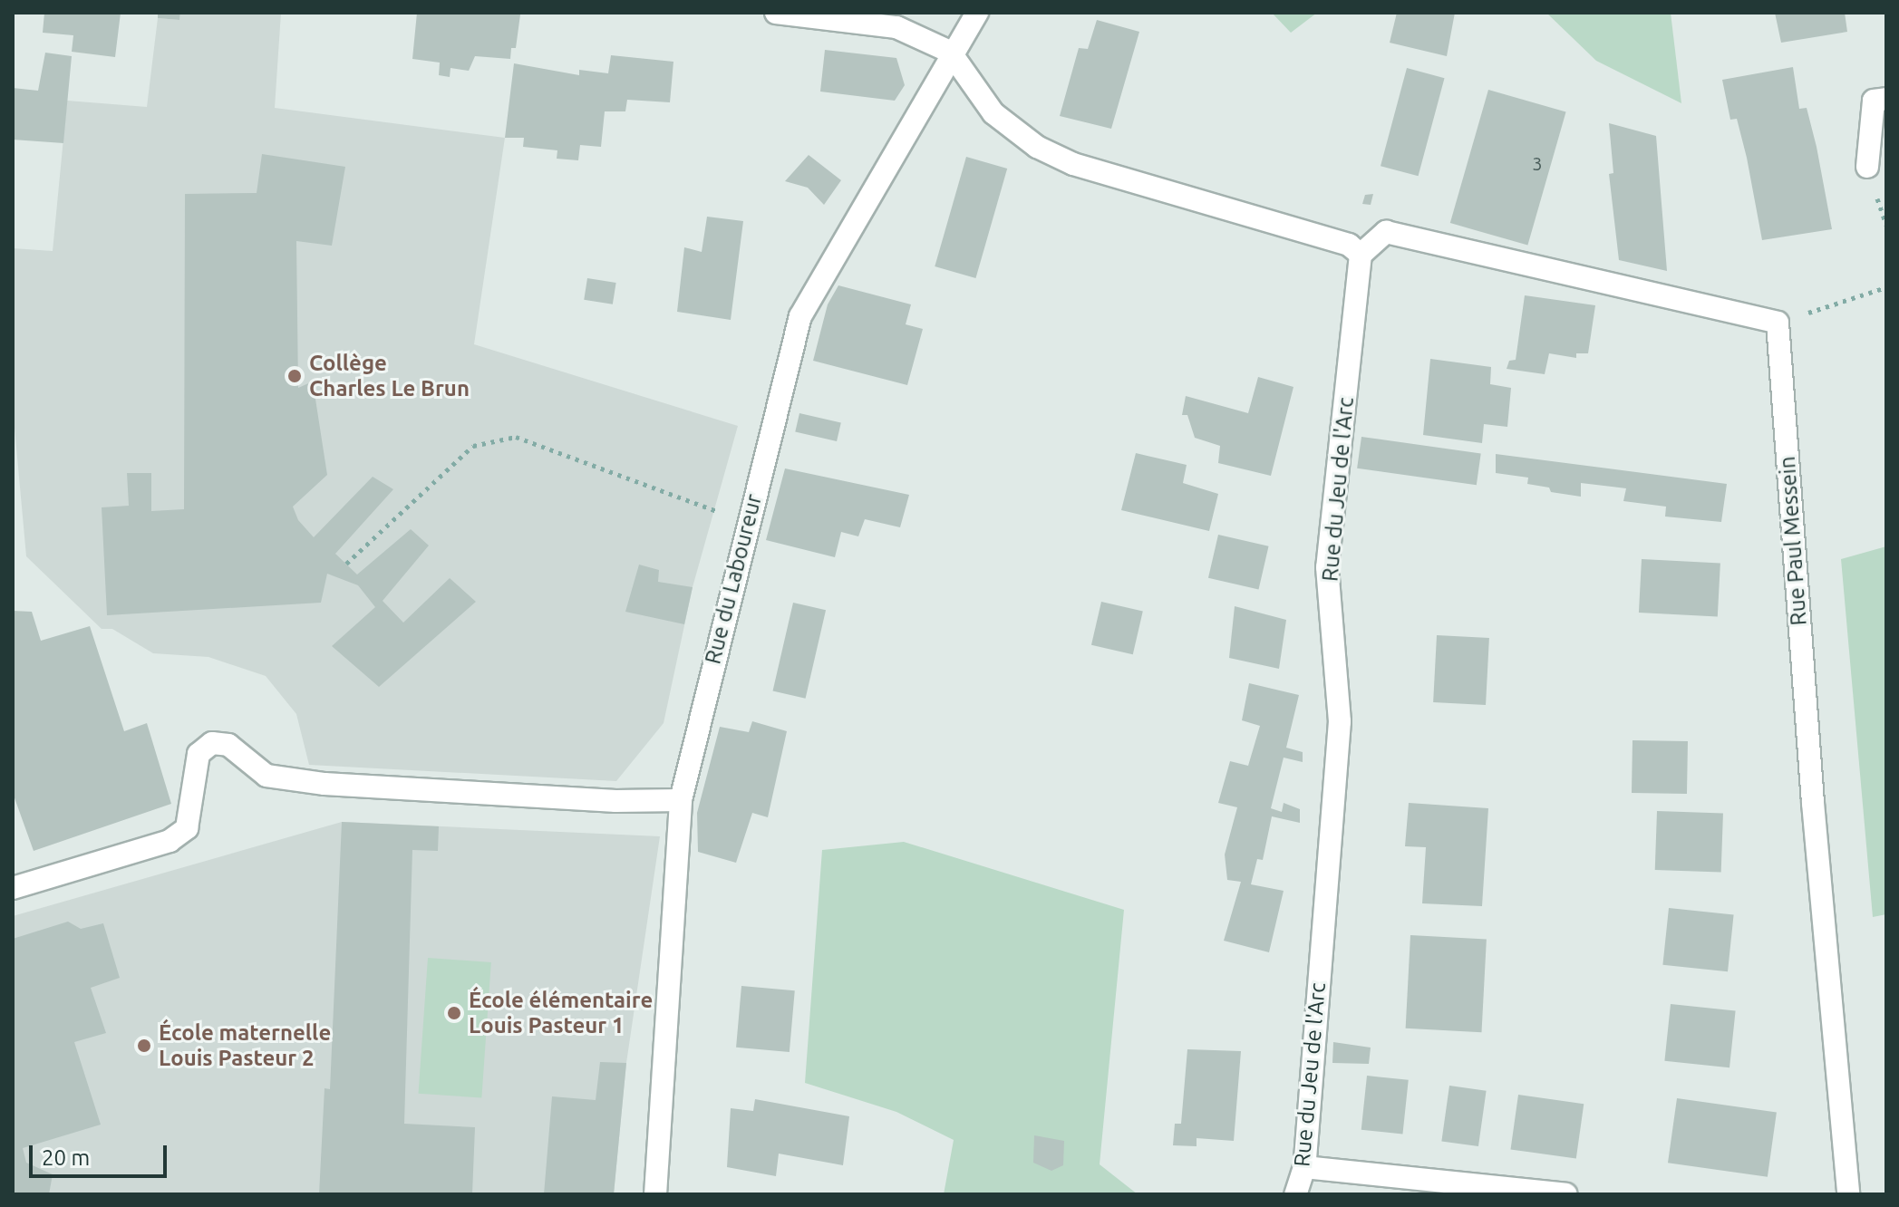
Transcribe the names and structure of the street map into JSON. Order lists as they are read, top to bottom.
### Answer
{
  "streets": {
    "street": ["Rue du Jeu de l'Arc", "Rue Paul Messein", "Rue du Laboureur"]
  },
  "places": ["Collège Charles Le Brun", "École élémentaire Louis Pasteur 1", "École maternelle Louis Pasteur 2"],
  "house_numbers": ["3"],
  "scale_bar": "20 m"
}
